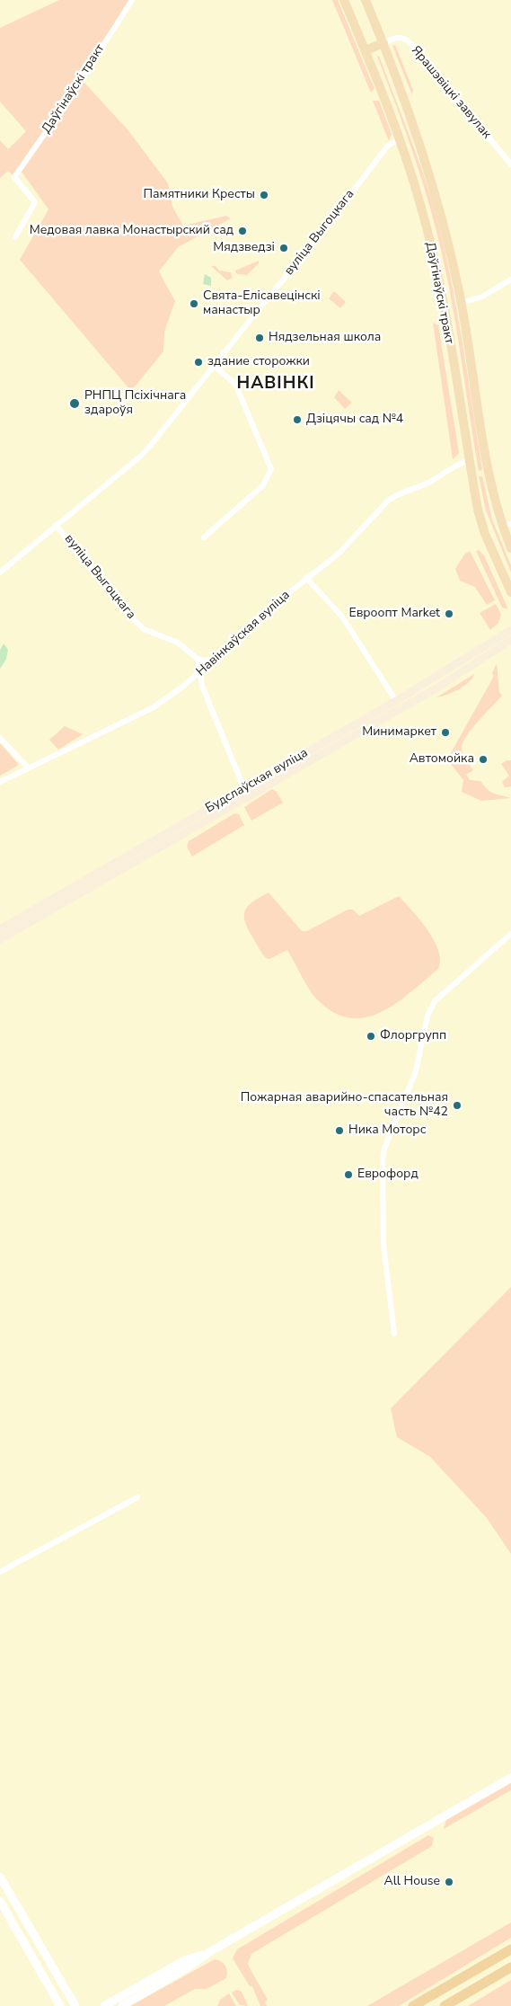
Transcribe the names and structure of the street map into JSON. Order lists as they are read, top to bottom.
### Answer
{
  "streets": {
    "main road": ["Даўгінаўскі тракт", "Будслаўская вуліца"],
    "street": ["Ярашэвіцкі завулак", "вуліца Выгоцкага", "Навінкаўская вуліца"]
  },
  "crossings": [
    ["Даўгінаўскі тракт", "Ярашэвіцкі завулак"],
    ["Даўгінаўскі тракт", "вуліца Выгоцкага"],
    ["Даўгінаўскі тракт", "Навінкаўская вуліца"]
  ],
  "districts": ["НАВІНКІ"],
  "places": [
    "Памятники Кресты",
    "Медовая лавка Монастырский сад",
    "Мядзведзі",
    "Свята-Елісавецінскі манастыр",
    "Нядзельная школа",
    "здание сторожки",
    "РНПЦ Псіхічнага здароўя",
    "Дзіцячы сад №4",
    "Евроопт Market",
    "Минимаркет",
    "Автомойка",
    "Флоргрупп",
    "Пожарная аварийно-спасательная часть №42",
    "Ника Моторс",
    "Еврофорд",
    "All House"
  ]
}
